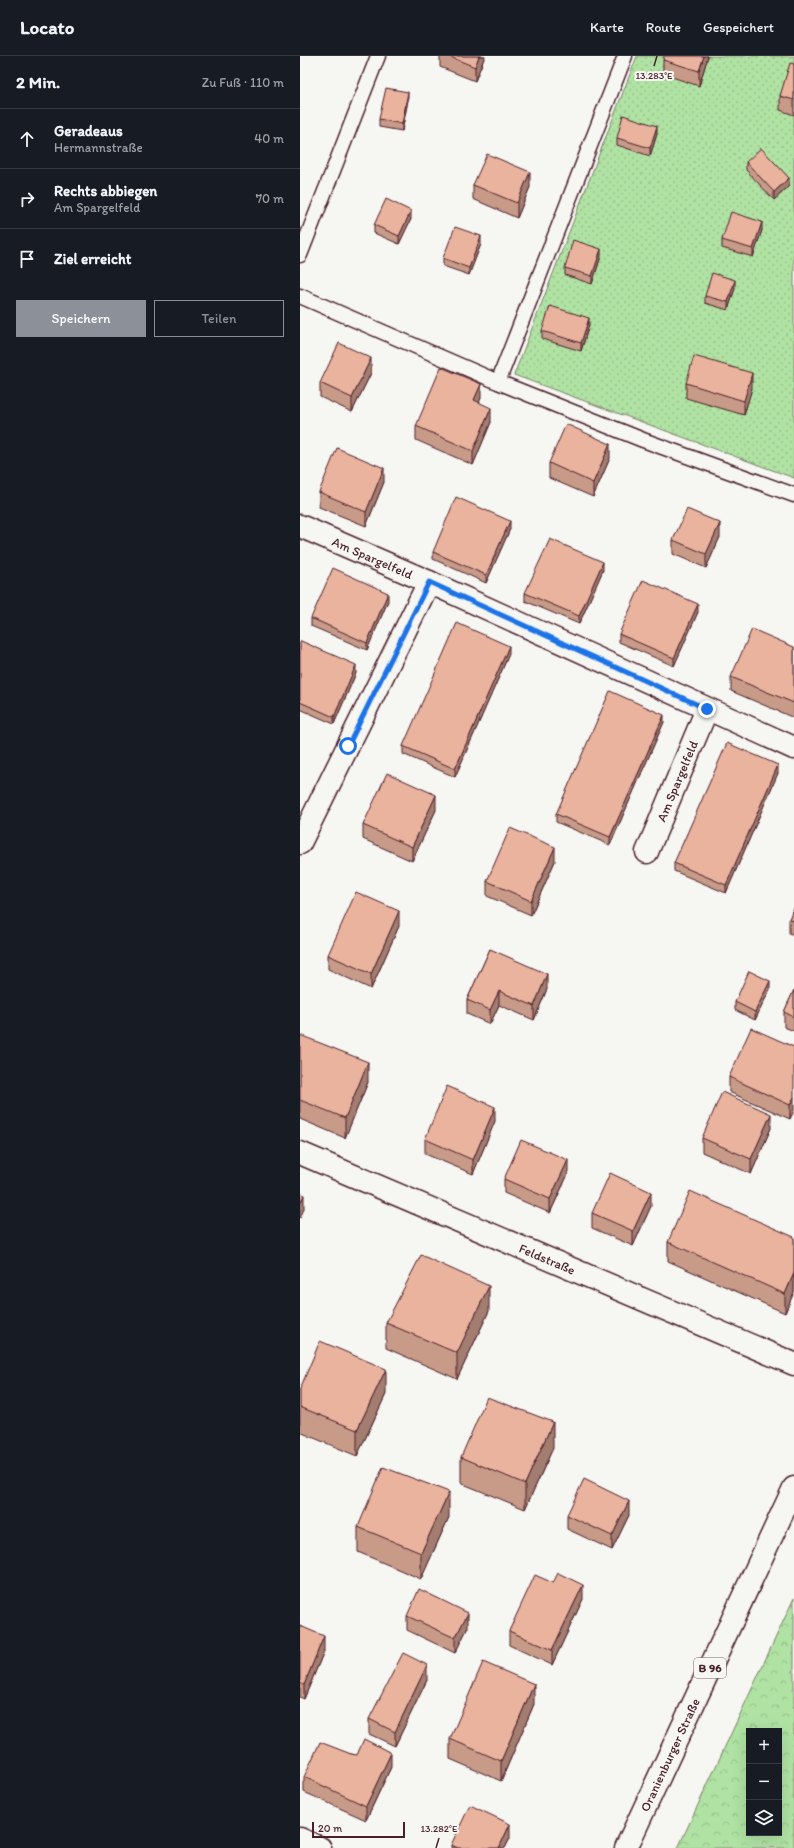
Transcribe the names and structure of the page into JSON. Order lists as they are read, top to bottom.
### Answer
{
  "streets": {
    "street": [
      "Am Spargelfeld",
      "Feldstraße",
      "B 96",
      "Oranienburger Straße"
    ]
  },
  "scale_bar": "20 m",
  "page": {
    "header": "Locato",
    "nav": ["Karte", "Route", "Gespeichert"],
    "heading": ["2 Min.", "Zu Fuß · 110 m"],
    "list": [
      ["Geradeaus", "Hermannstraße", "40 m"],
      ["Rechts abbiegen", "Am Spargelfeld", "70 m"],
      "Ziel erreicht"
    ],
    "buttons": ["Speichern", "Teilen"],
    "map_buttons": ["+", "−"],
    "scale": "20 m"
  },
  "coordinates": ["13.283°E", "13.282°E"]
}
